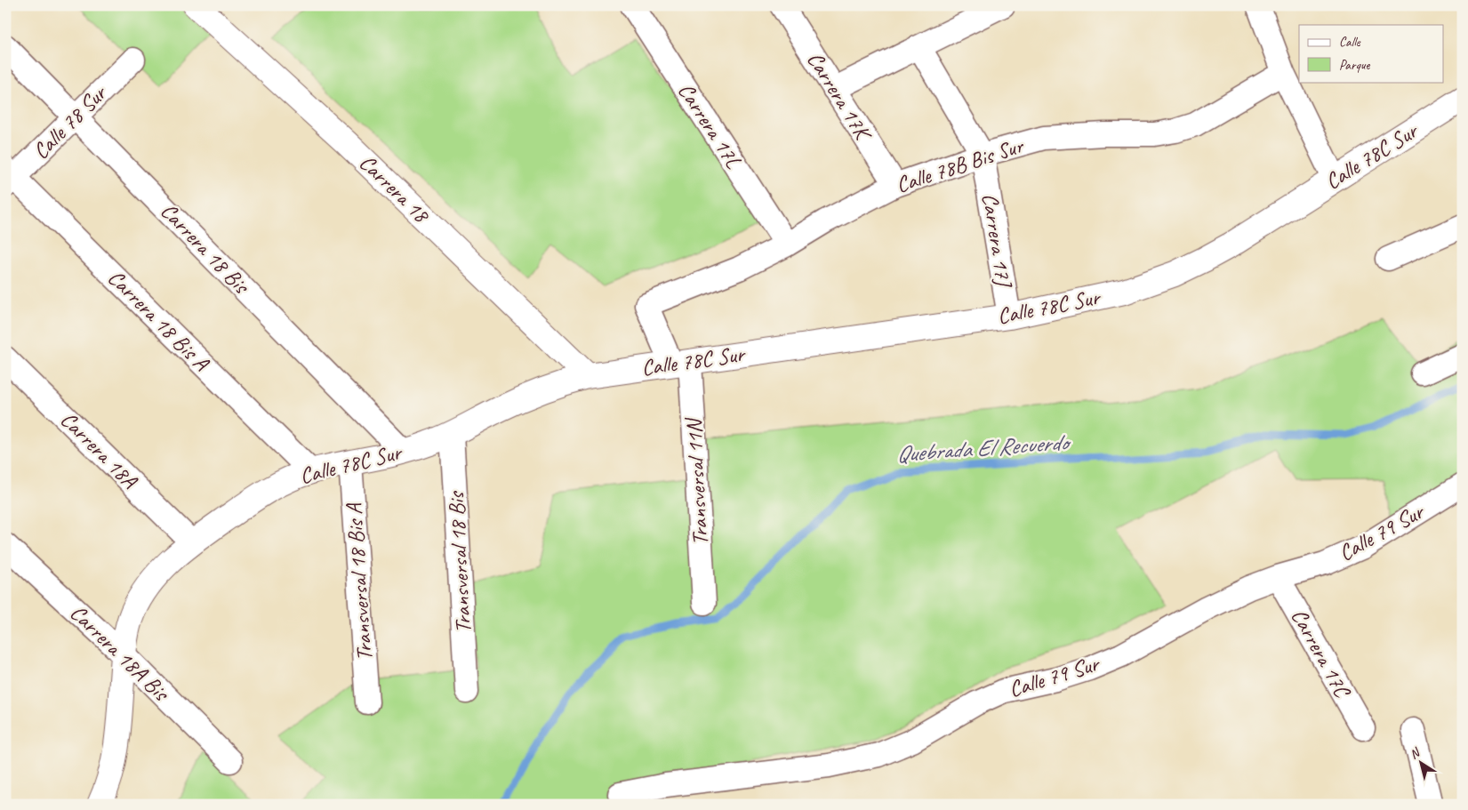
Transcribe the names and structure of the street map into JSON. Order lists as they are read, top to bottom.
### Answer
{
  "streets": {
    "street": [
      "Carrera 17K",
      "Calle 78 Sur",
      "Carrera 17L",
      "Calle 78C Sur",
      "Calle 78B Bis Sur",
      "Carrera 18",
      "Carrera 17J",
      "Carrera 18 Bis",
      "Carrera 18 Bis A",
      "Carrera 18A",
      "Transversal 11N",
      "Calle 79 Sur",
      "Transversal 18 Bis",
      "Transversal 18 Bis A",
      "Carrera 18A Bis",
      "Carrera 17C"
    ]
  },
  "crossings": [
    ["Carrera 17K", "Calle 78B Bis Sur"],
    ["Calle 78 Sur", "Carrera 18 Bis"],
    ["Calle 78 Sur", "Carrera 18 Bis A"],
    ["Carrera 17L", "Calle 78B Bis Sur"],
    ["Calle 78C Sur", "Carrera 18"],
    ["Calle 78C Sur", "Carrera 17J"],
    ["Calle 78C Sur", "Carrera 18 Bis"],
    ["Calle 78C Sur", "Carrera 18 Bis A"],
    ["Calle 78C Sur", "Carrera 18A"],
    ["Calle 78C Sur", "Transversal 11N"],
    ["Calle 78C Sur", "Transversal 18 Bis"],
    ["Calle 78C Sur", "Transversal 18 Bis A"],
    ["Calle 78C Sur", "Carrera 18A Bis"],
    ["Calle 78B Bis Sur", "Carrera 17J"],
    ["Calle 78B Bis Sur", "Transversal 11N"],
    ["Calle 79 Sur", "Carrera 17C"]
  ],
  "water": ["Quebrada El Recuerdo"],
  "legend": ["Calle", "Parque"],
  "north": "top left"
}
